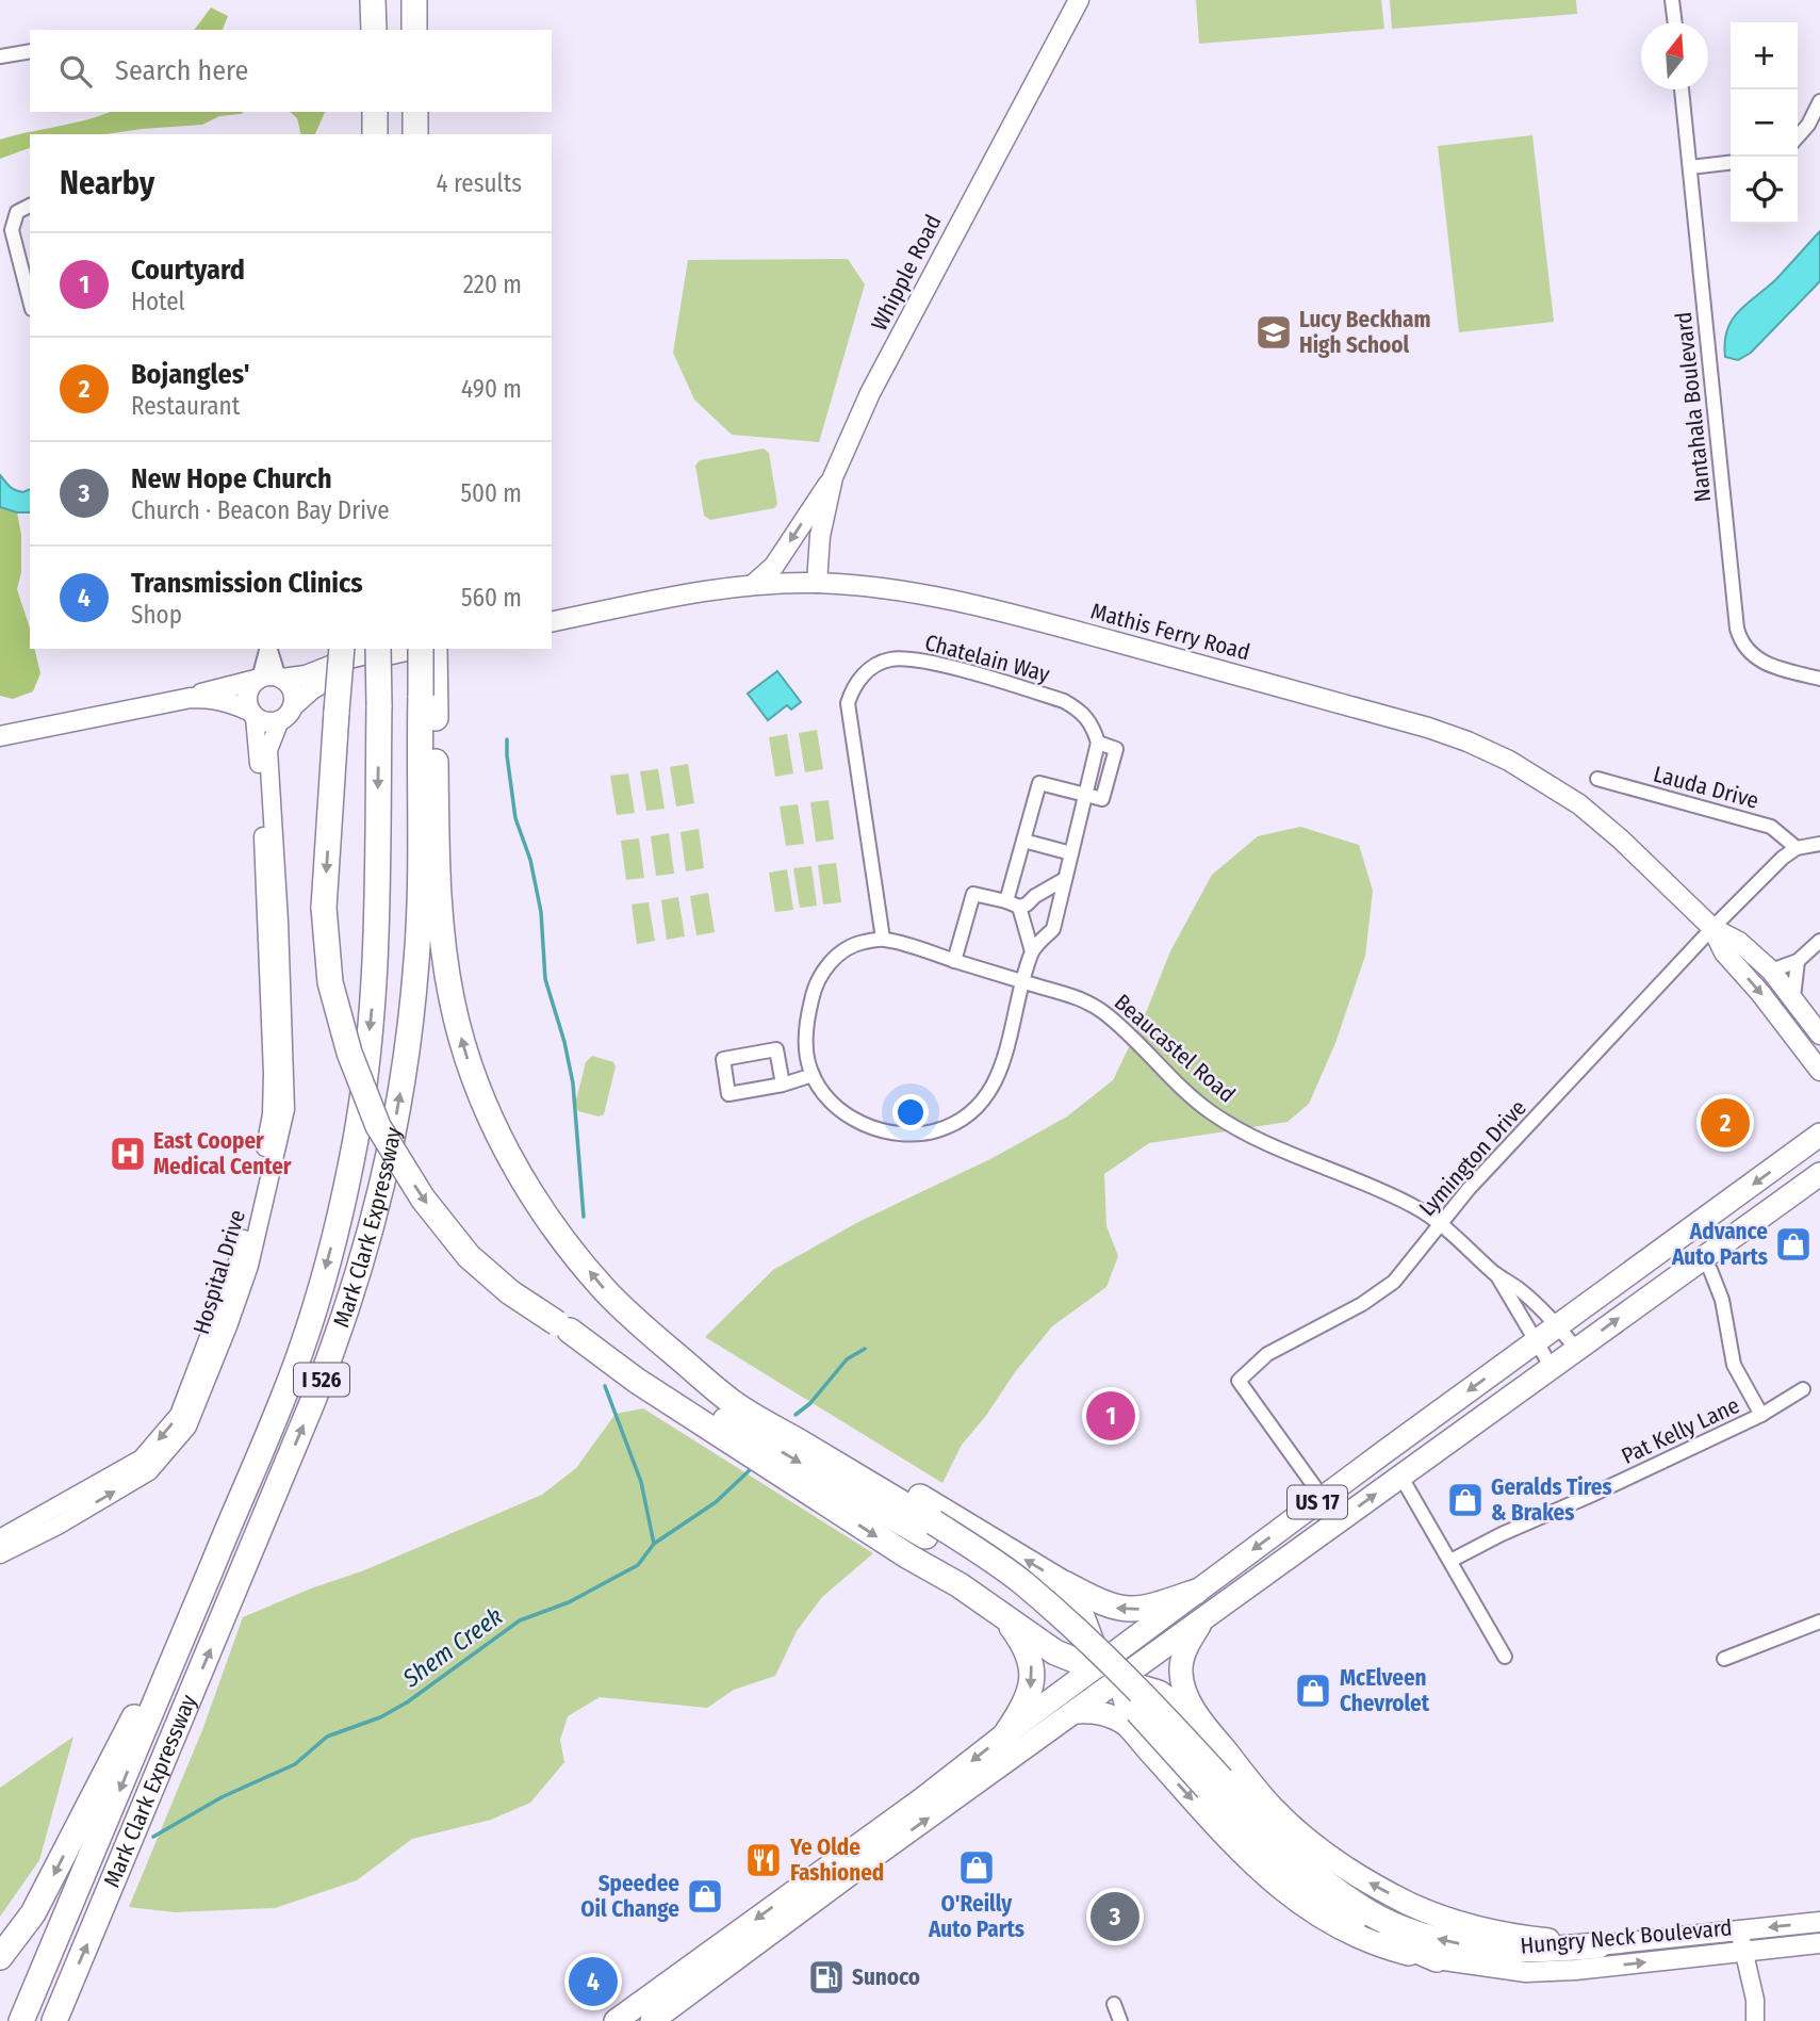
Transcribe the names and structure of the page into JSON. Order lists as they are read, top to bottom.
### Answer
{
  "streets": {
    "highway": ["Mark Clark Expressway", "I 526", "US 17"],
    "main road": ["Whipple Road", "Mathis Ferry Road", "Hungry Neck Boulevard"],
    "street": [
      "Nantahala Boulevard",
      "Chatelain Way",
      "Lauda Drive",
      "Beaucastel Road",
      "Lymington Drive",
      "Hospital Drive",
      "Pat Kelly Lane"
    ]
  },
  "crossings": [
    ["Whipple Road", "Mathis Ferry Road"],
    ["Mathis Ferry Road", "Lymington Drive"],
    ["Chatelain Way", "Beaucastel Road"],
    ["Beaucastel Road", "Lymington Drive"],
    ["Beaucastel Road", "US 17"],
    ["Lymington Drive", "US 17"]
  ],
  "water": ["Shem Creek"],
  "places": {
    "school or university": ["Lucy Beckham High School"],
    "hospital": ["East Cooper Medical Center"],
    "shop": [
      "Advance Auto Parts",
      "Geralds Tires & Brakes",
      "McElveen Chevrolet",
      "O'Reilly Auto Parts",
      "Speedee Oil Change"
    ],
    "restaurant": ["Ye Olde Fashioned"],
    "fuel station": ["Sunoco"]
  },
  "north": "top",
  "page": {
    "map_buttons": ["+", "−"],
    "search": "Search here",
    "heading": ["Nearby", "4 results"],
    "list": [
      {
        "mark": "1",
        "name": "Courtyard",
        "note": "Hotel",
        "value": "220 m"
      },
      {
        "mark": "2",
        "name": "Bojangles'",
        "note": "Restaurant",
        "value": "490 m"
      },
      {
        "mark": "3",
        "name": "New Hope Church",
        "note": "Church · Beacon Bay Drive",
        "value": "500 m"
      },
      {
        "mark": "4",
        "name": "Transmission Clinics",
        "note": "Shop",
        "value": "560 m"
      }
    ],
    "pins": [
      "2",
      "1",
      "3",
      "4"
    ]
  }
}
